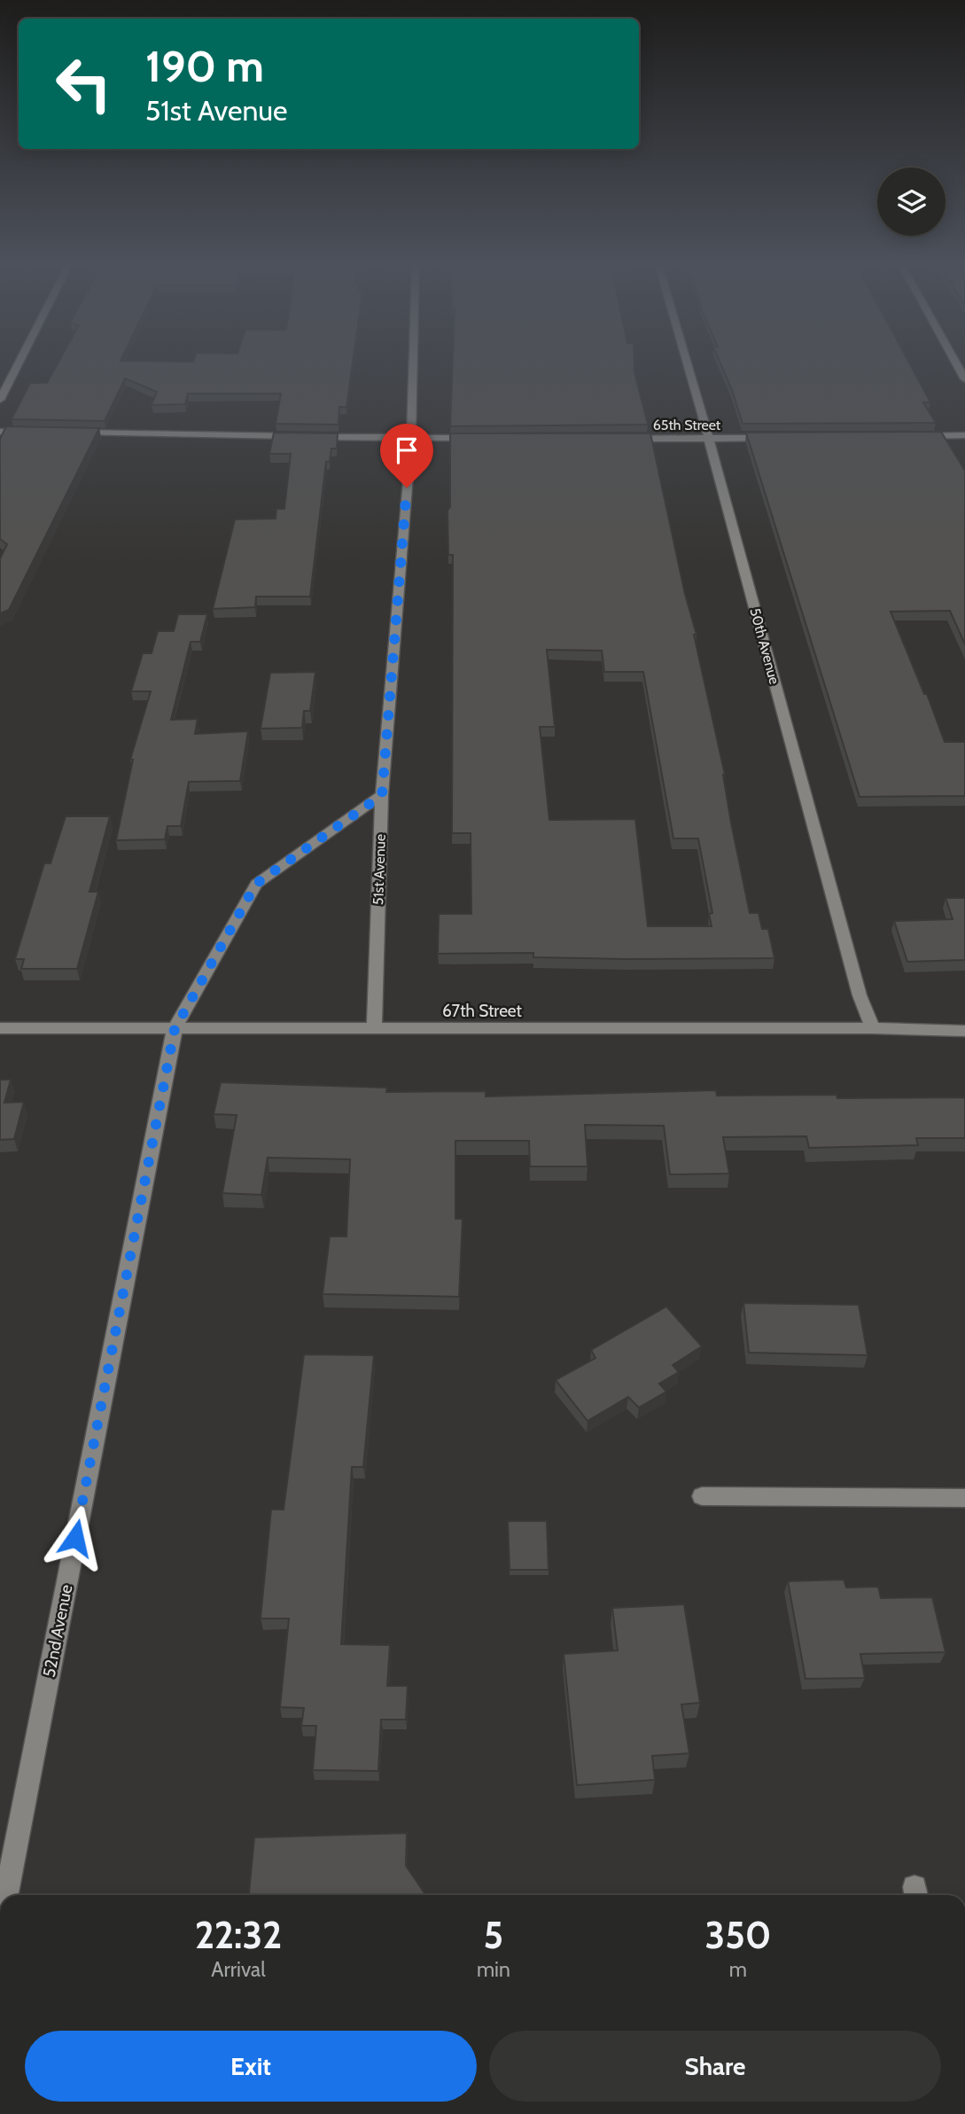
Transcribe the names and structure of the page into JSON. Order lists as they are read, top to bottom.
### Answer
{
  "streets": {
    "street": [
      "65th Street",
      "50th Avenue",
      "51st Avenue",
      "67th Street",
      "52nd Avenue"
    ]
  },
  "crossings": [
    ["65th Street", "50th Avenue"],
    ["50th Avenue", "67th Street"],
    ["51st Avenue", "67th Street"],
    ["51st Avenue", "52nd Avenue"],
    ["67th Street", "52nd Avenue"]
  ],
  "page": {
    "turn": ["190 m", "51st Avenue"],
    "eta": [
      "22:32",
      "Arrival",
      "5",
      "min",
      "350",
      "m"
    ],
    "buttons": ["Exit", "Share"]
  }
}
